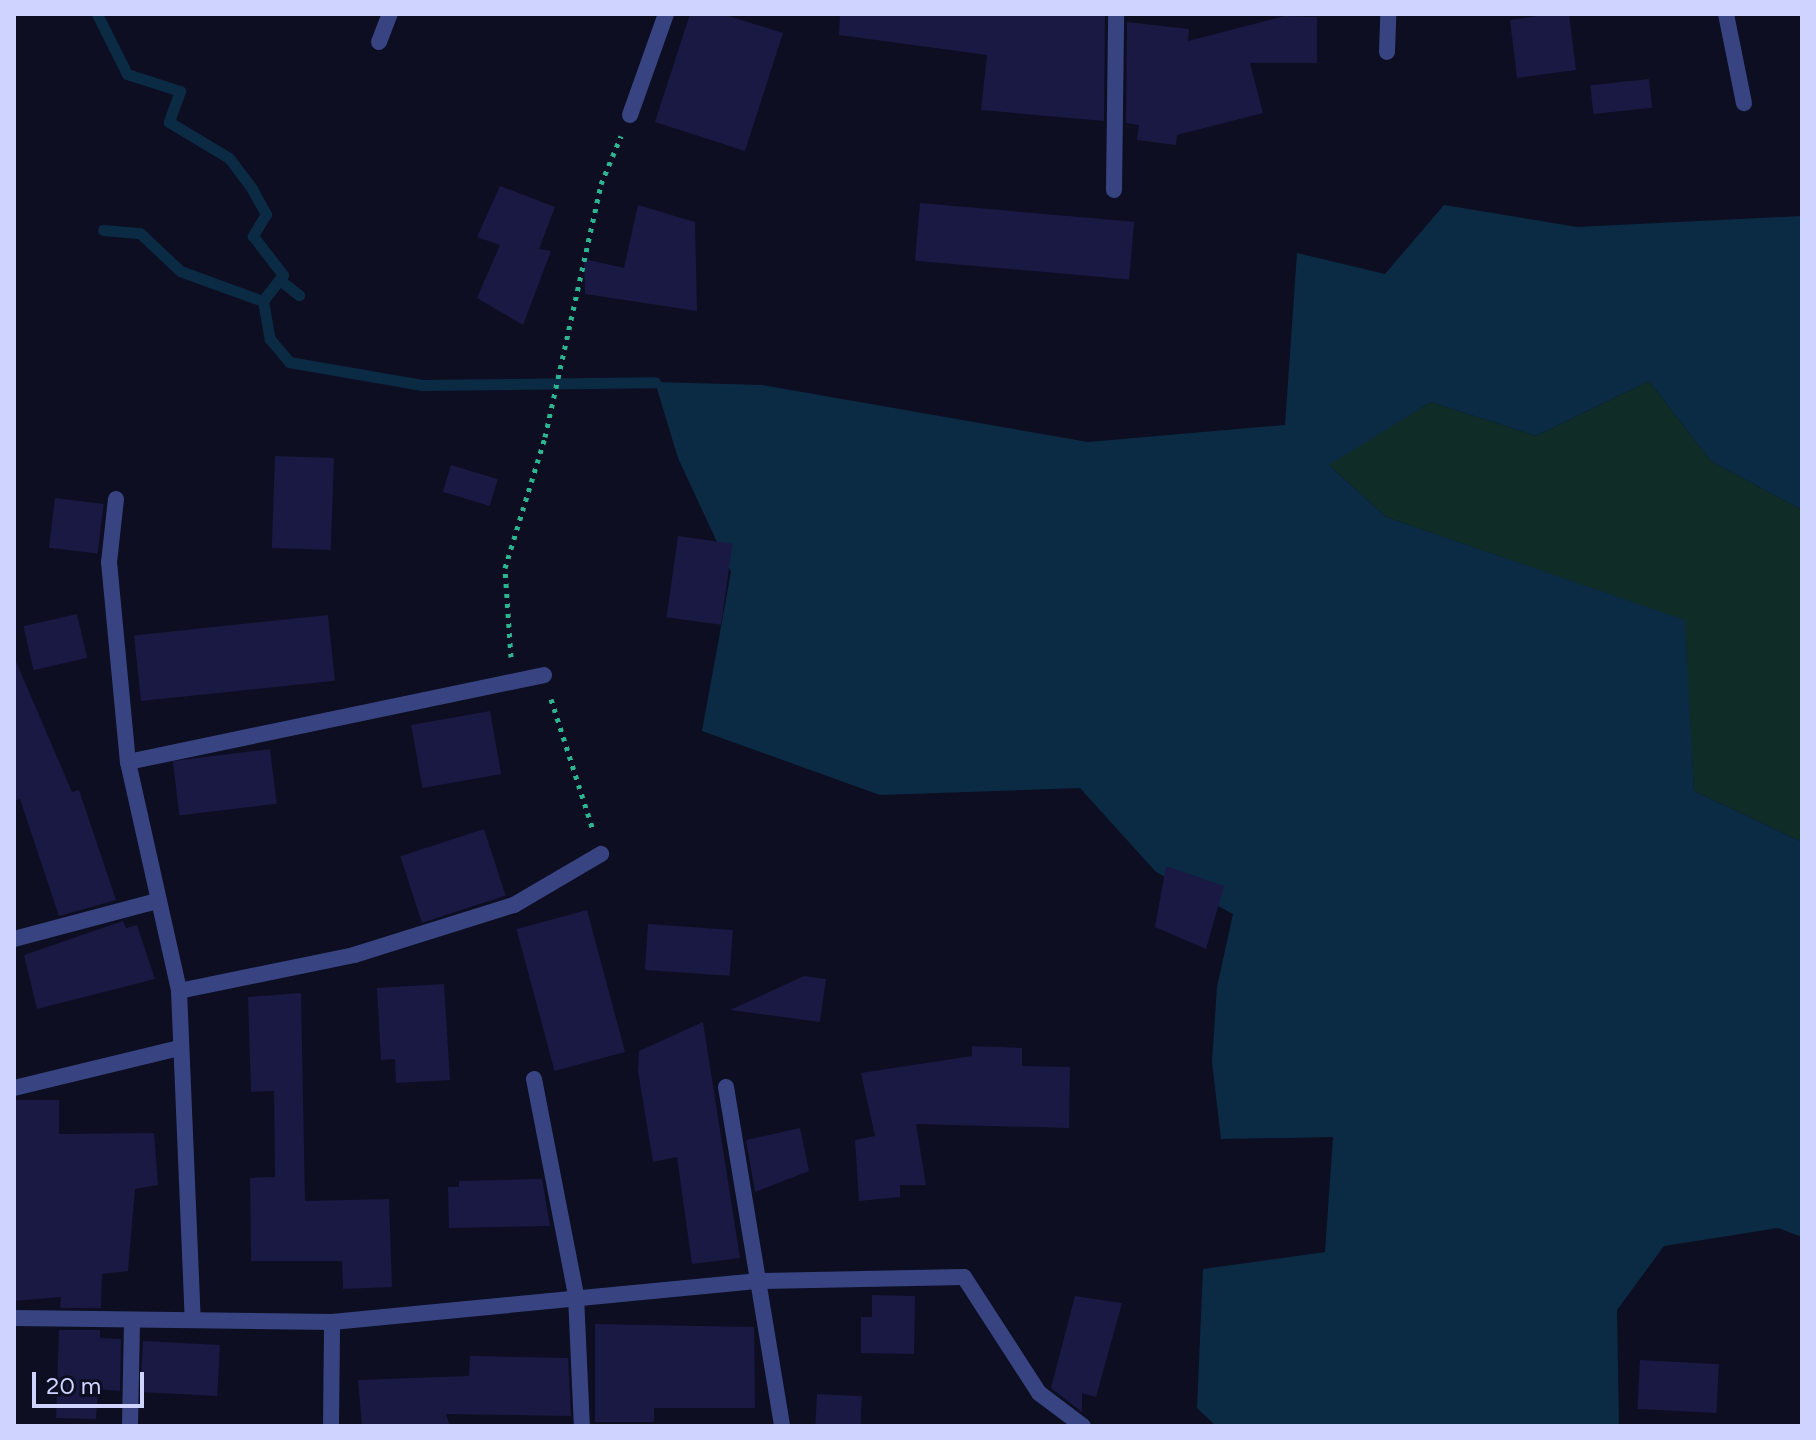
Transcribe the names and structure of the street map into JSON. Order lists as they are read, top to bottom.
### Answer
{
  "scale_bar": "20 m"
}
